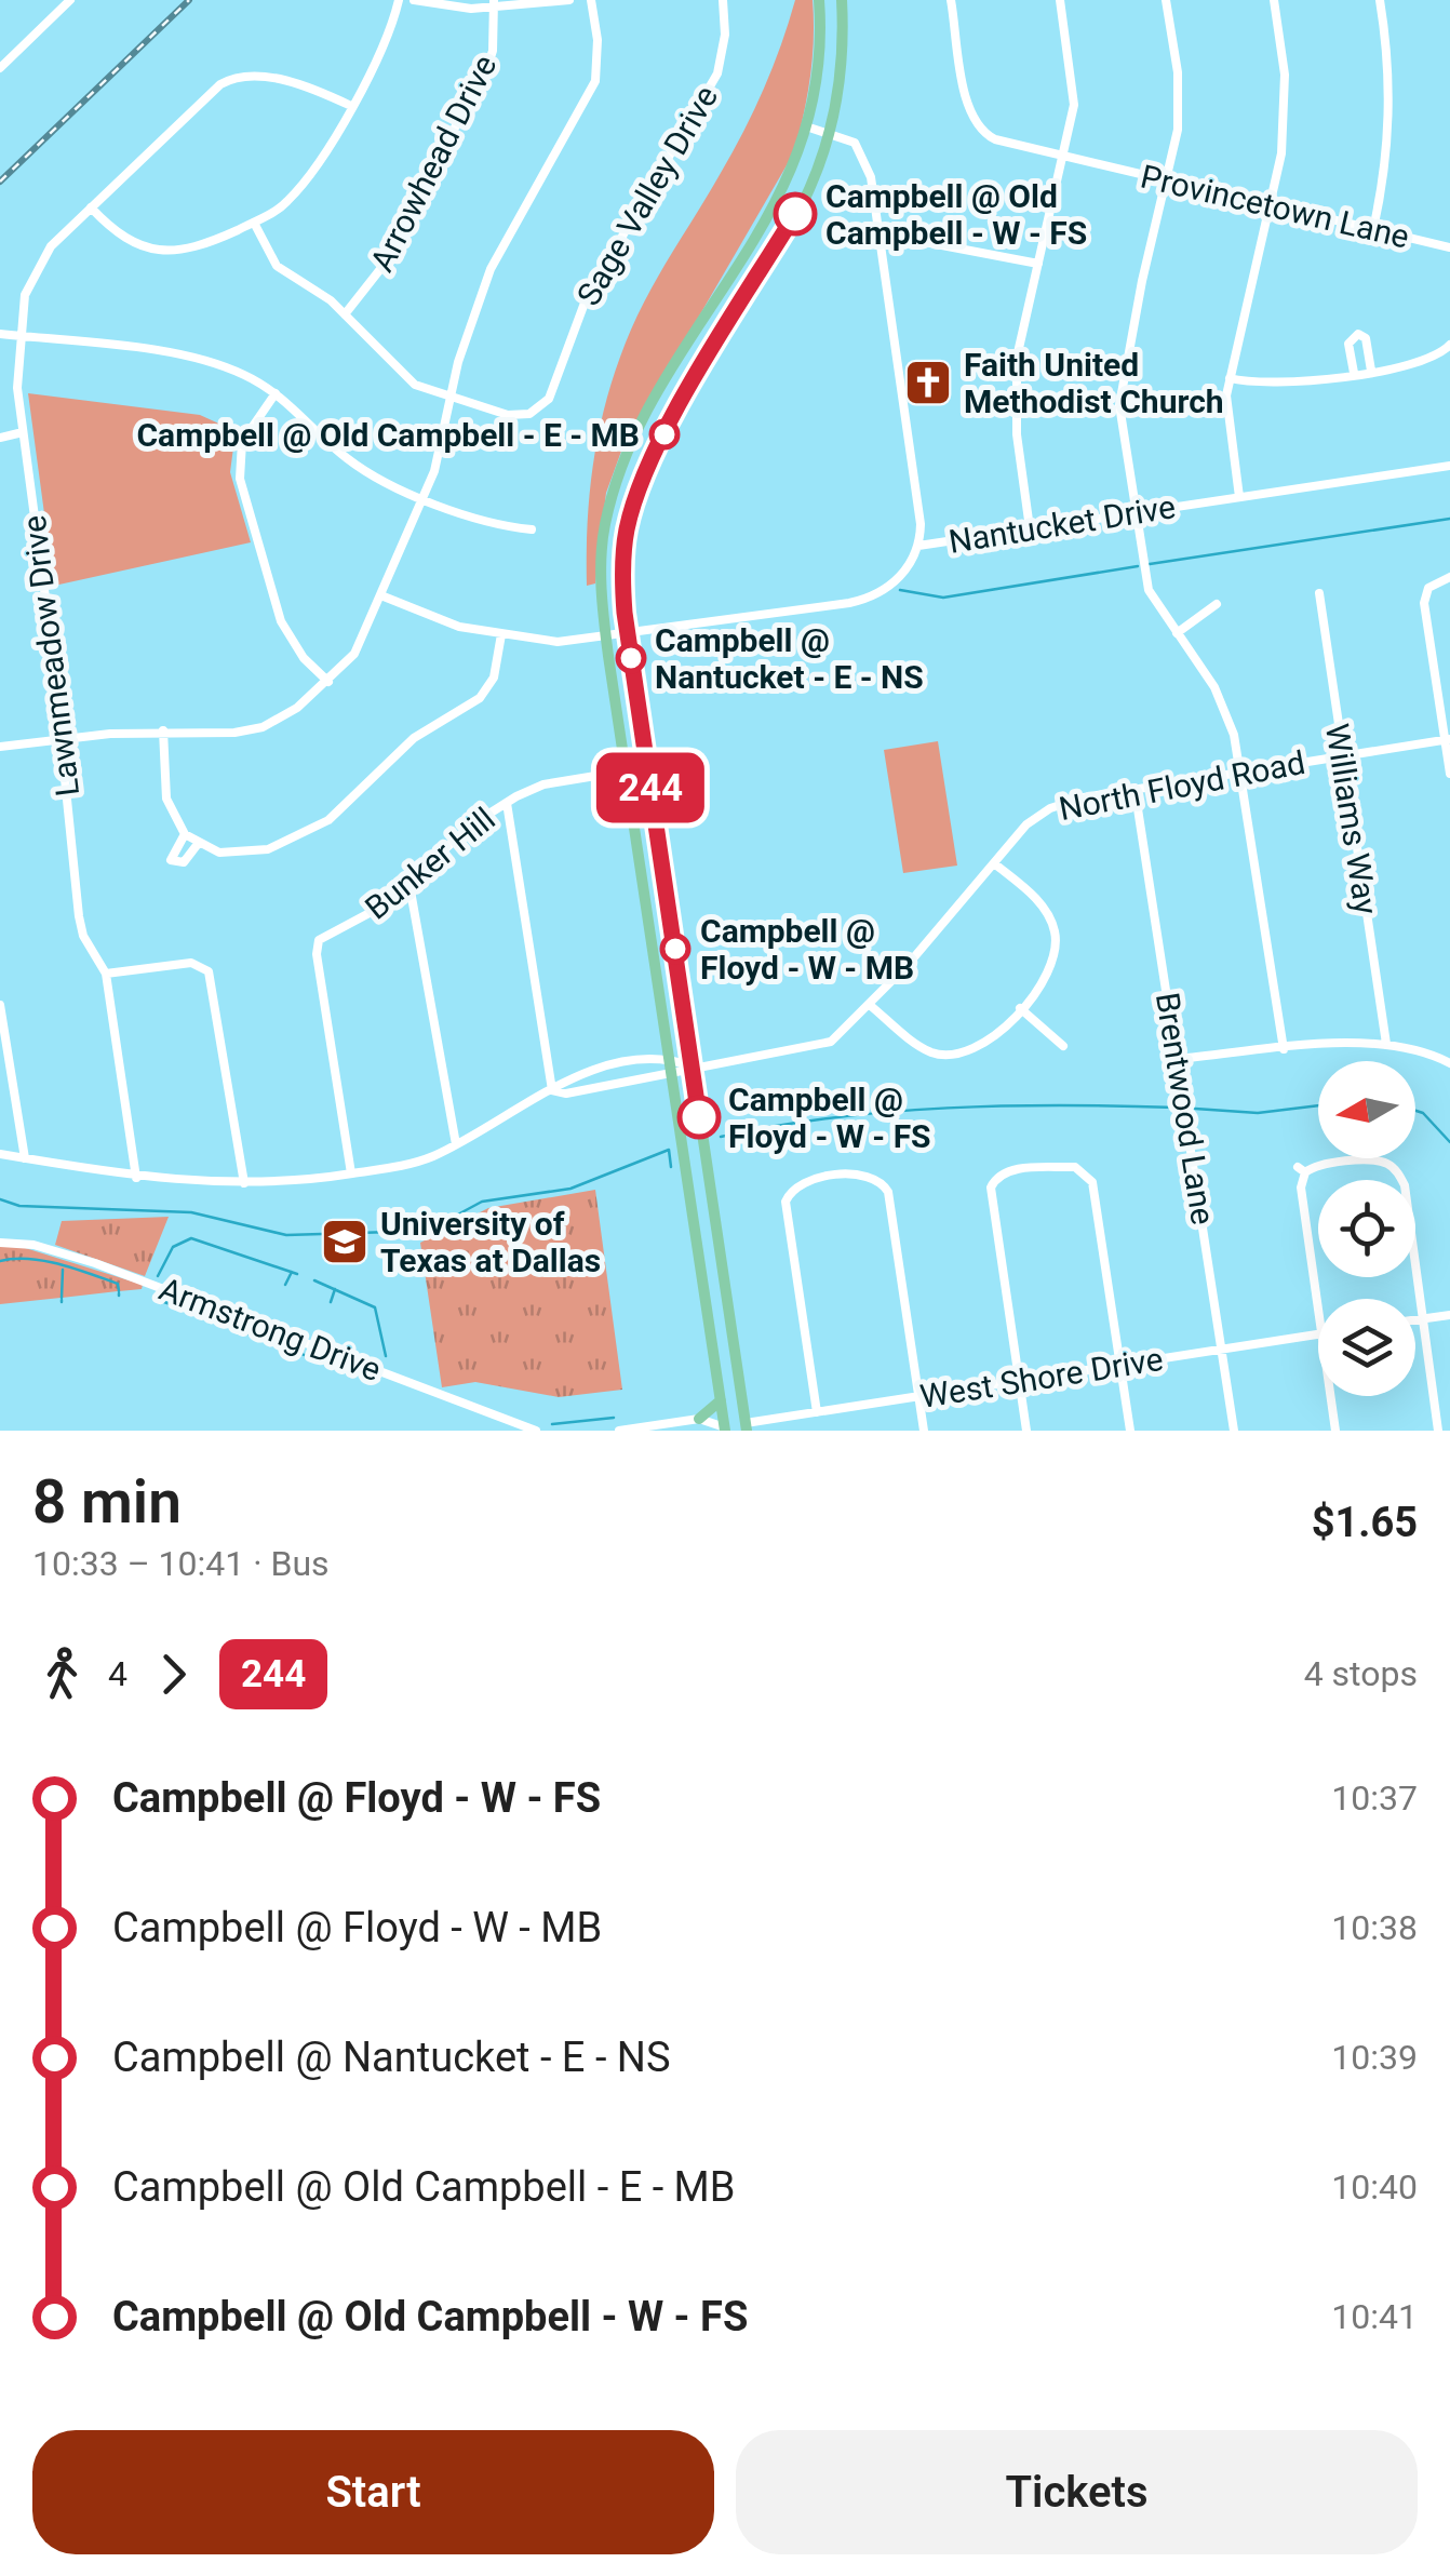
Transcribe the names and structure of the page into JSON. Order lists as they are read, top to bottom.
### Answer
{
  "streets": {
    "street": [
      "Arrowhead Drive",
      "Sage Valley Drive",
      "Provincetown Lane",
      "Nantucket Drive",
      "Lawnmeadow Drive",
      "North Floyd Road",
      "Williams Way",
      "Bunker Hill",
      "Brentwood Lane",
      "Armstrong Drive",
      "West Shore Drive"
    ]
  },
  "crossings": [
    ["Arrowhead Drive", "Sage Valley Drive"],
    ["Lawnmeadow Drive", "North Floyd Road"],
    ["North Floyd Road", "Williams Way"],
    ["North Floyd Road", "Bunker Hill"],
    ["North Floyd Road", "Brentwood Lane"],
    ["Brentwood Lane", "West Shore Drive"]
  ],
  "places": {
    "other": [
      "Campbell @ Old Campbell - W - FS",
      "Campbell @ Old Campbell - E - MB",
      "Campbell @ Nantucket - E - NS",
      "Campbell @ Floyd - W - MB",
      "Campbell @ Floyd - W - FS"
    ],
    "church": ["Faith United Methodist Church"],
    "school or university": ["University of Texas at Dallas"]
  },
  "lines": ["bus line 244"],
  "north": "left",
  "page": {
    "on_map": "244",
    "heading": ["8 min", "10:33 – 10:41 · Bus", "$1.65"],
    "legs": ["4", "244", "4 stops"],
    "list": [
      {
        "name": "Campbell @ Floyd - W - FS",
        "value": "10:37"
      },
      {
        "name": "Campbell @ Floyd - W - MB",
        "value": "10:38"
      },
      {
        "name": "Campbell @ Nantucket - E - NS",
        "value": "10:39"
      },
      {
        "name": "Campbell @ Old Campbell - E - MB",
        "value": "10:40"
      },
      {
        "name": "Campbell @ Old Campbell - W - FS",
        "value": "10:41"
      }
    ],
    "buttons": ["Start", "Tickets"]
  }
}
